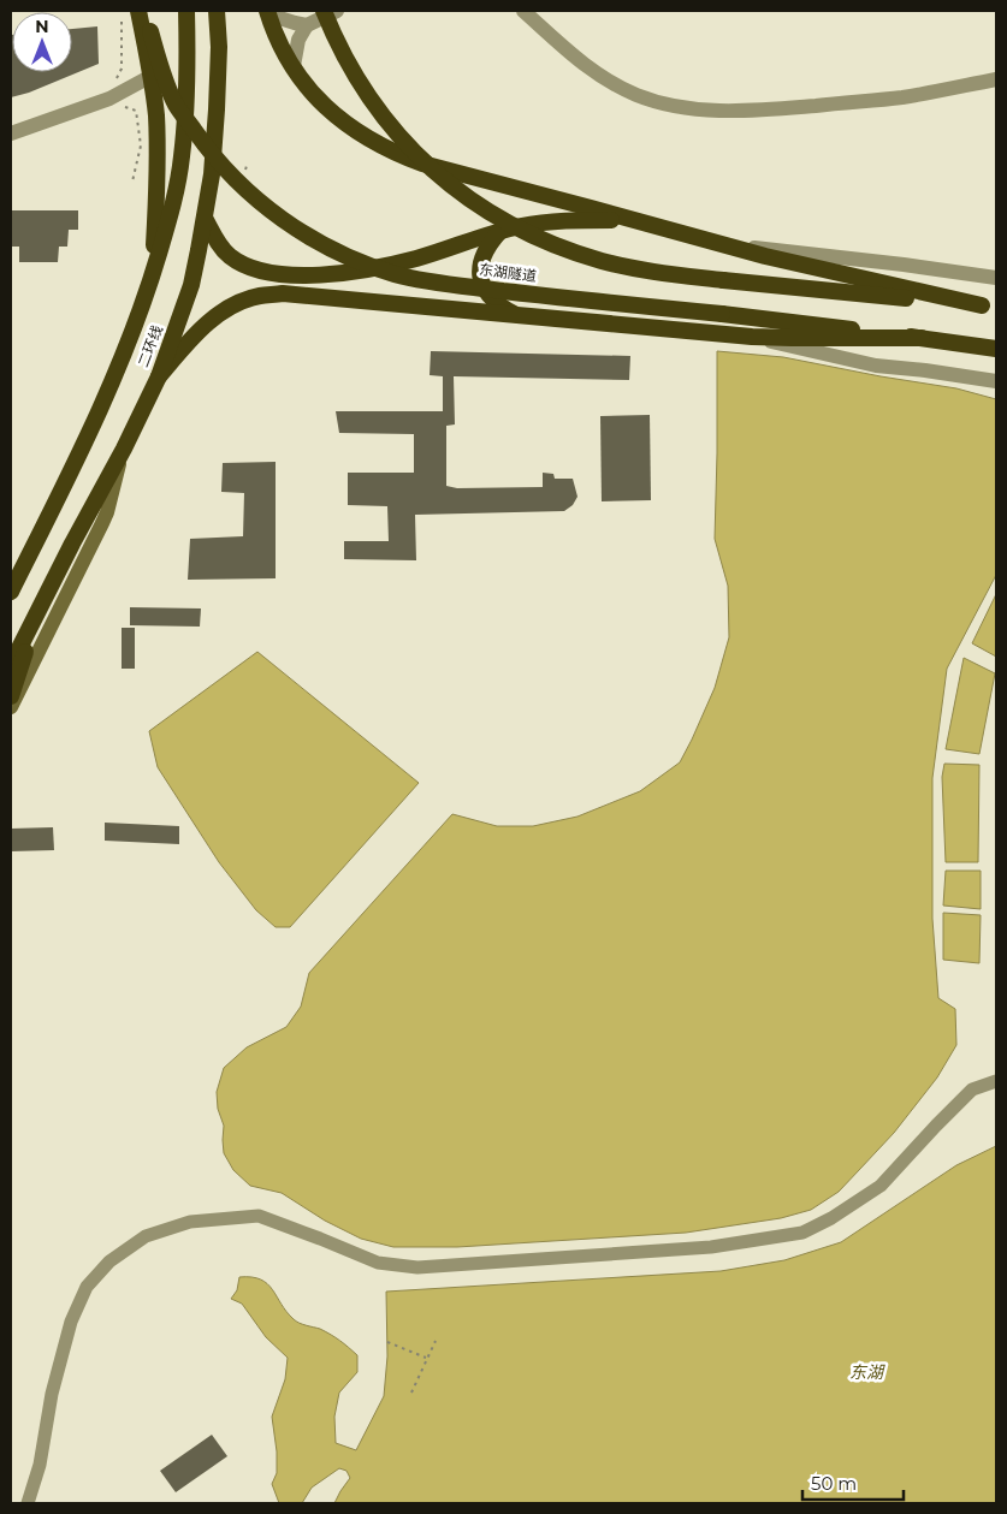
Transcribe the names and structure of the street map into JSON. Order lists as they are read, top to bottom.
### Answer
{
  "streets": {
    "highway": ["东湖隧道", "二环线"]
  },
  "water": ["东湖"],
  "scale_bar": "50 m",
  "north": "top"
}
